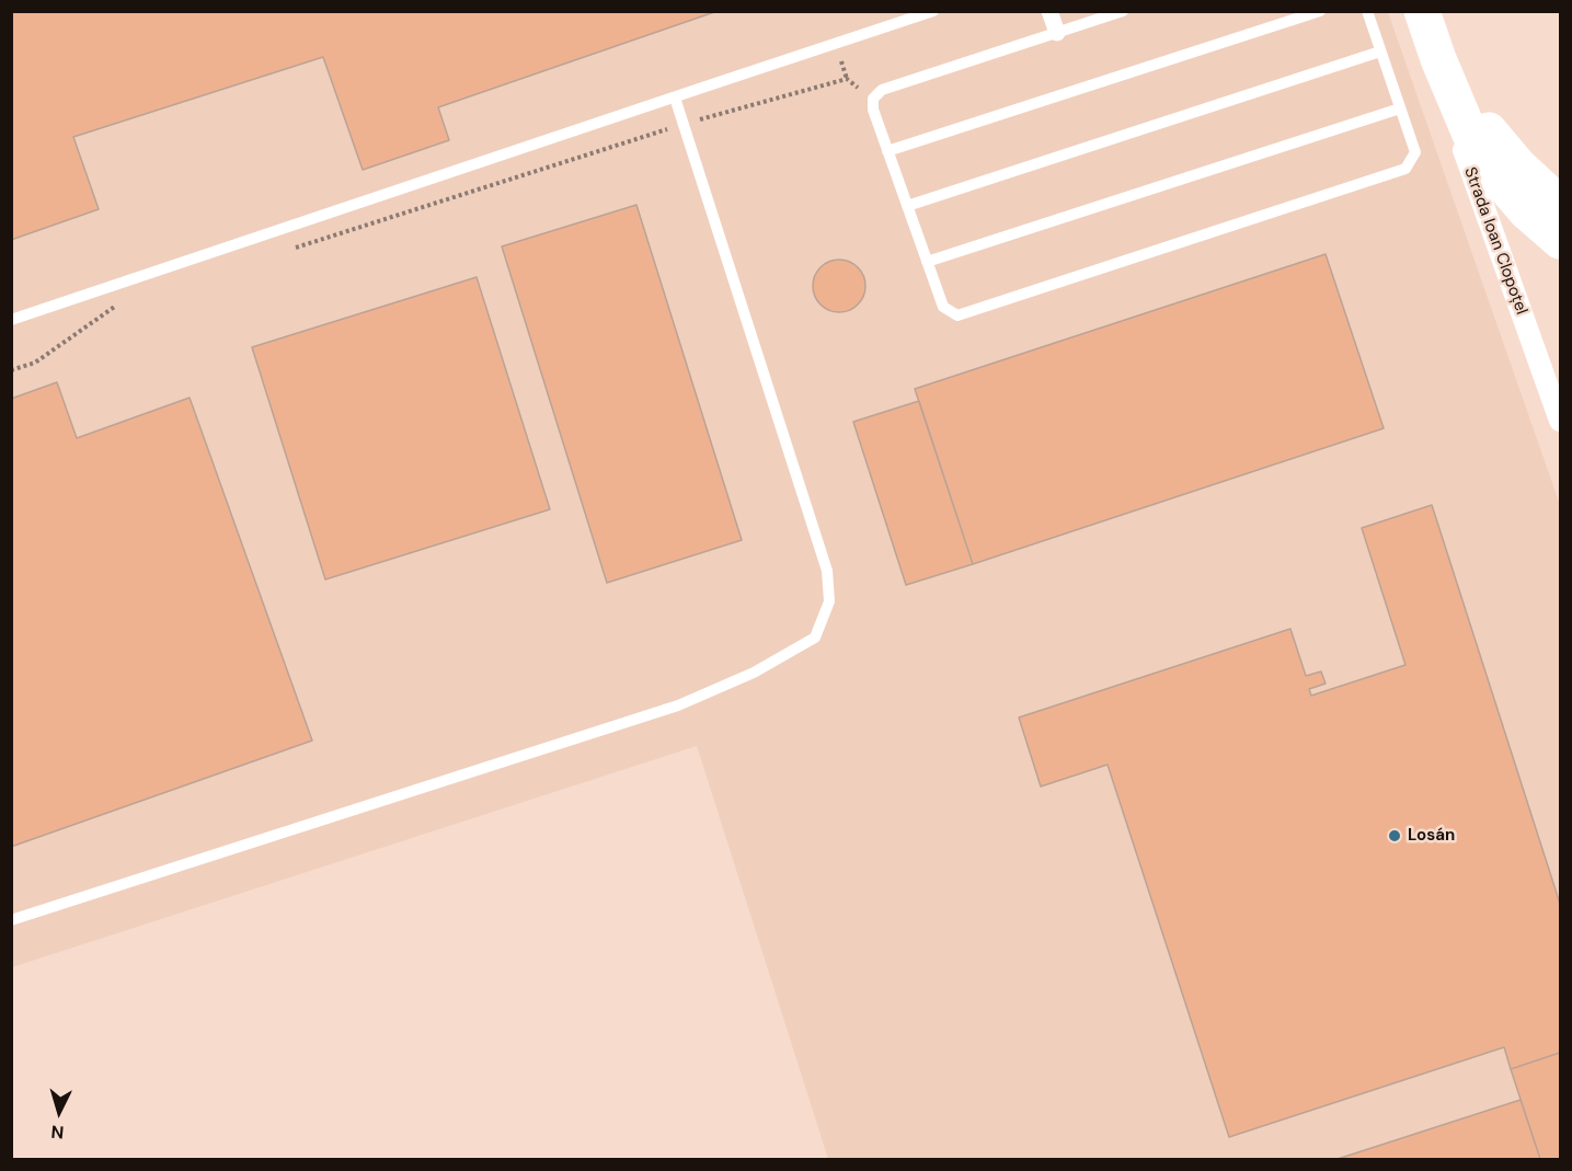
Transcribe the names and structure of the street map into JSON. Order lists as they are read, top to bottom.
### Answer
{
  "streets": {
    "highway": ["Strada Ioan Clopoțel"]
  },
  "places": ["Losán"],
  "north": "bottom"
}
